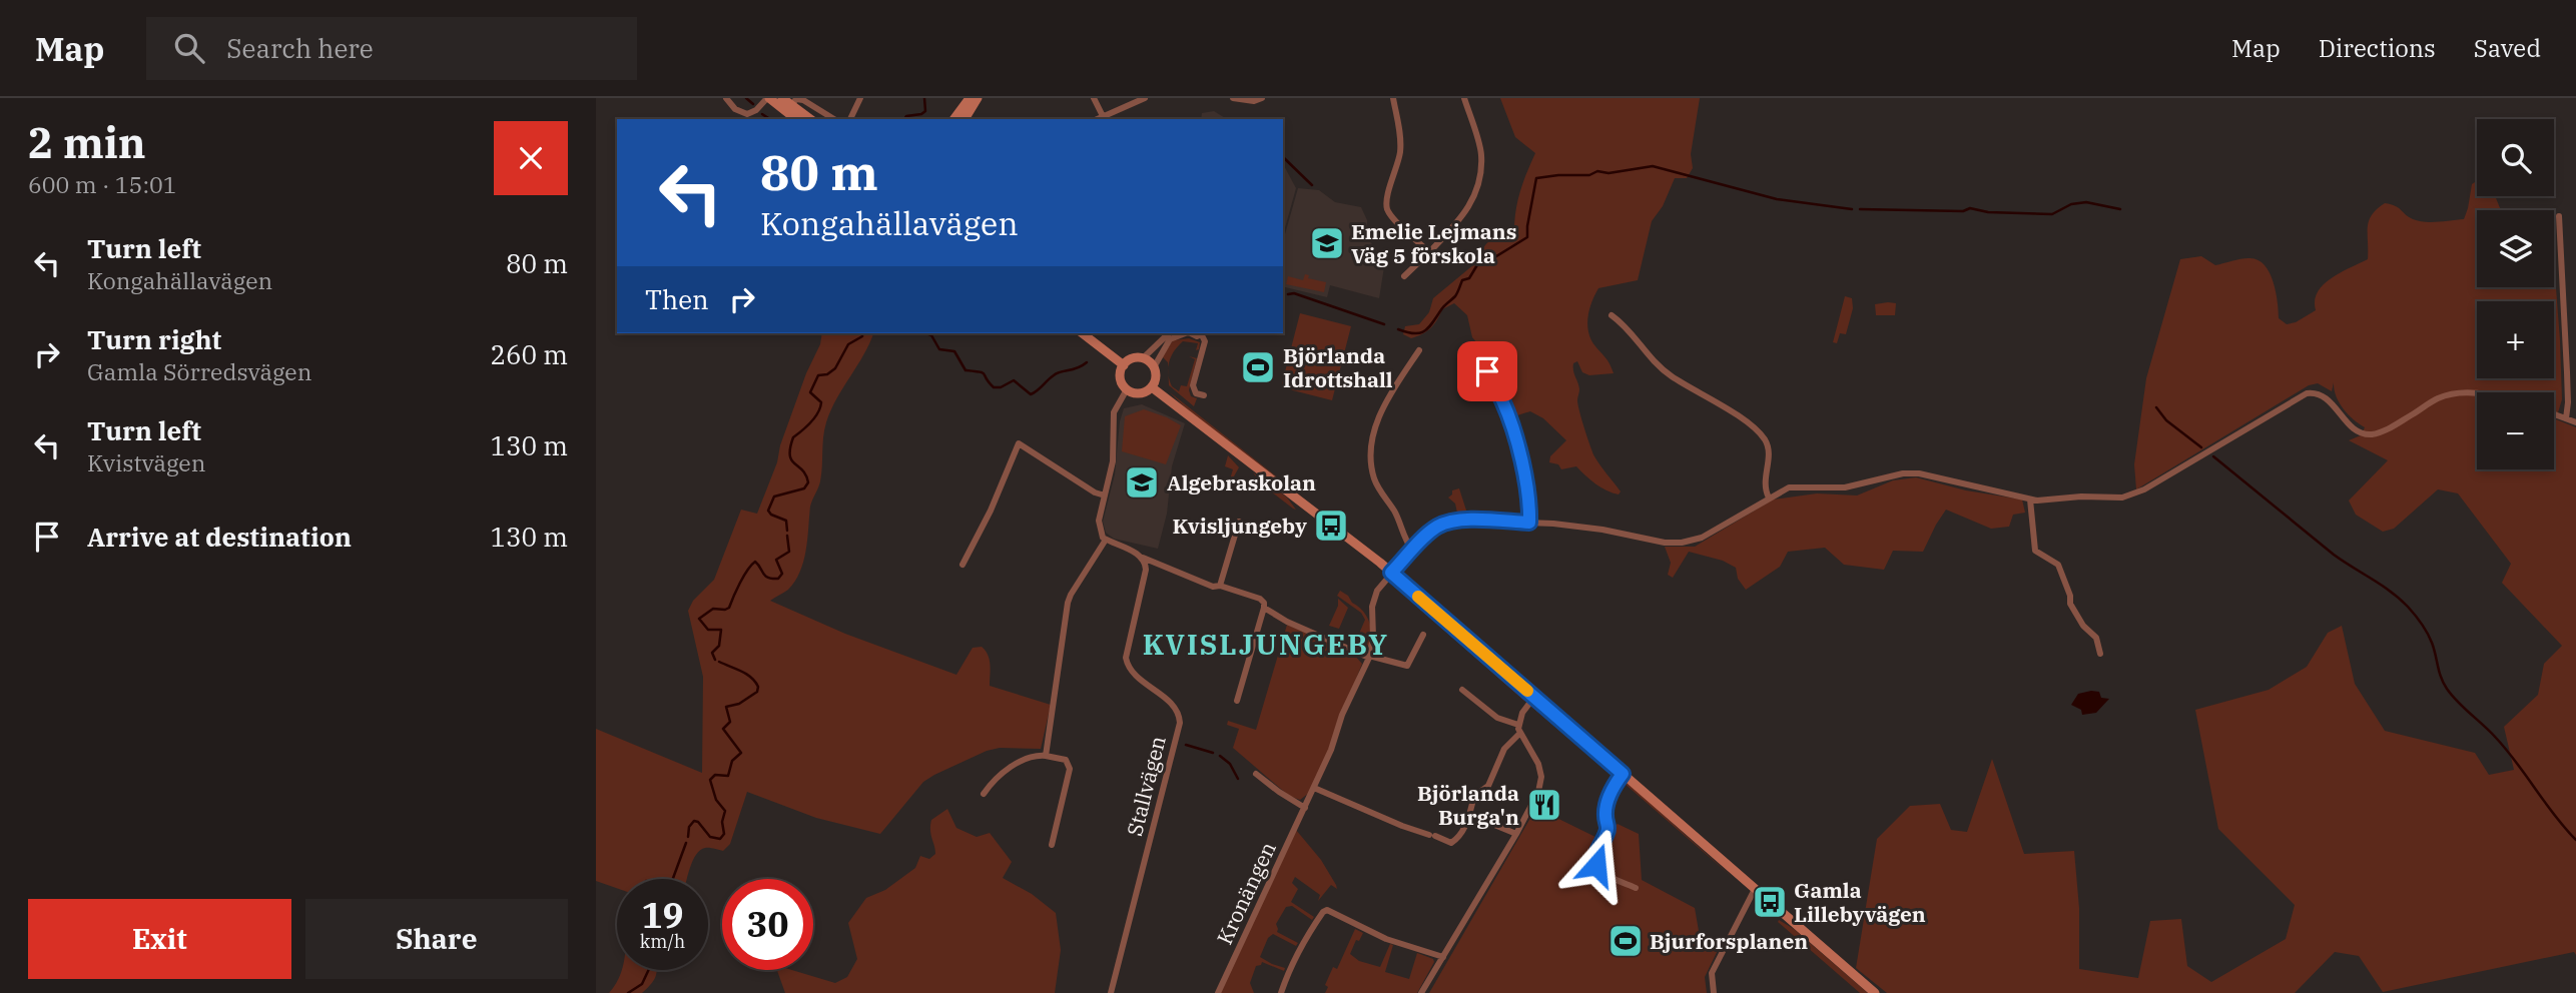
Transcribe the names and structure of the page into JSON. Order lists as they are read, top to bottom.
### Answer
{
  "streets": {
    "street": ["Stallvägen", "Kronängen"]
  },
  "districts": ["KVISLJUNGEBY"],
  "places": {
    "school or university": ["Emelie Lejmans Väg 5 förskola", "Algebraskolan"],
    "sports": ["Björlanda Idrottshall", "Bjurforsplanen"],
    "bus stop": ["Kvisljungeby", "Gamla Lillebyvägen"],
    "restaurant": ["Björlanda Burga'n"]
  },
  "page": {
    "header": "Map",
    "search": "Search here",
    "nav": ["Map", "Directions", "Saved"],
    "heading": ["2 min", "600 m · 15:01"],
    "map_buttons": ["+", "−"],
    "turn": ["80 m", "Kongahällavägen"],
    "list": [
      {
        "name": "Turn left",
        "note": "Kongahällavägen",
        "value": "80 m"
      },
      {
        "name": "Turn right",
        "note": "Gamla Sörredsvägen",
        "value": "260 m"
      },
      {
        "name": "Turn left",
        "note": "Kvistvägen",
        "value": "130 m"
      },
      {
        "name": "Arrive at destination",
        "value": "130 m"
      }
    ],
    "then": "Then",
    "speed": "19 km/h",
    "limit": "30",
    "buttons": ["Exit", "Share"]
  }
}
